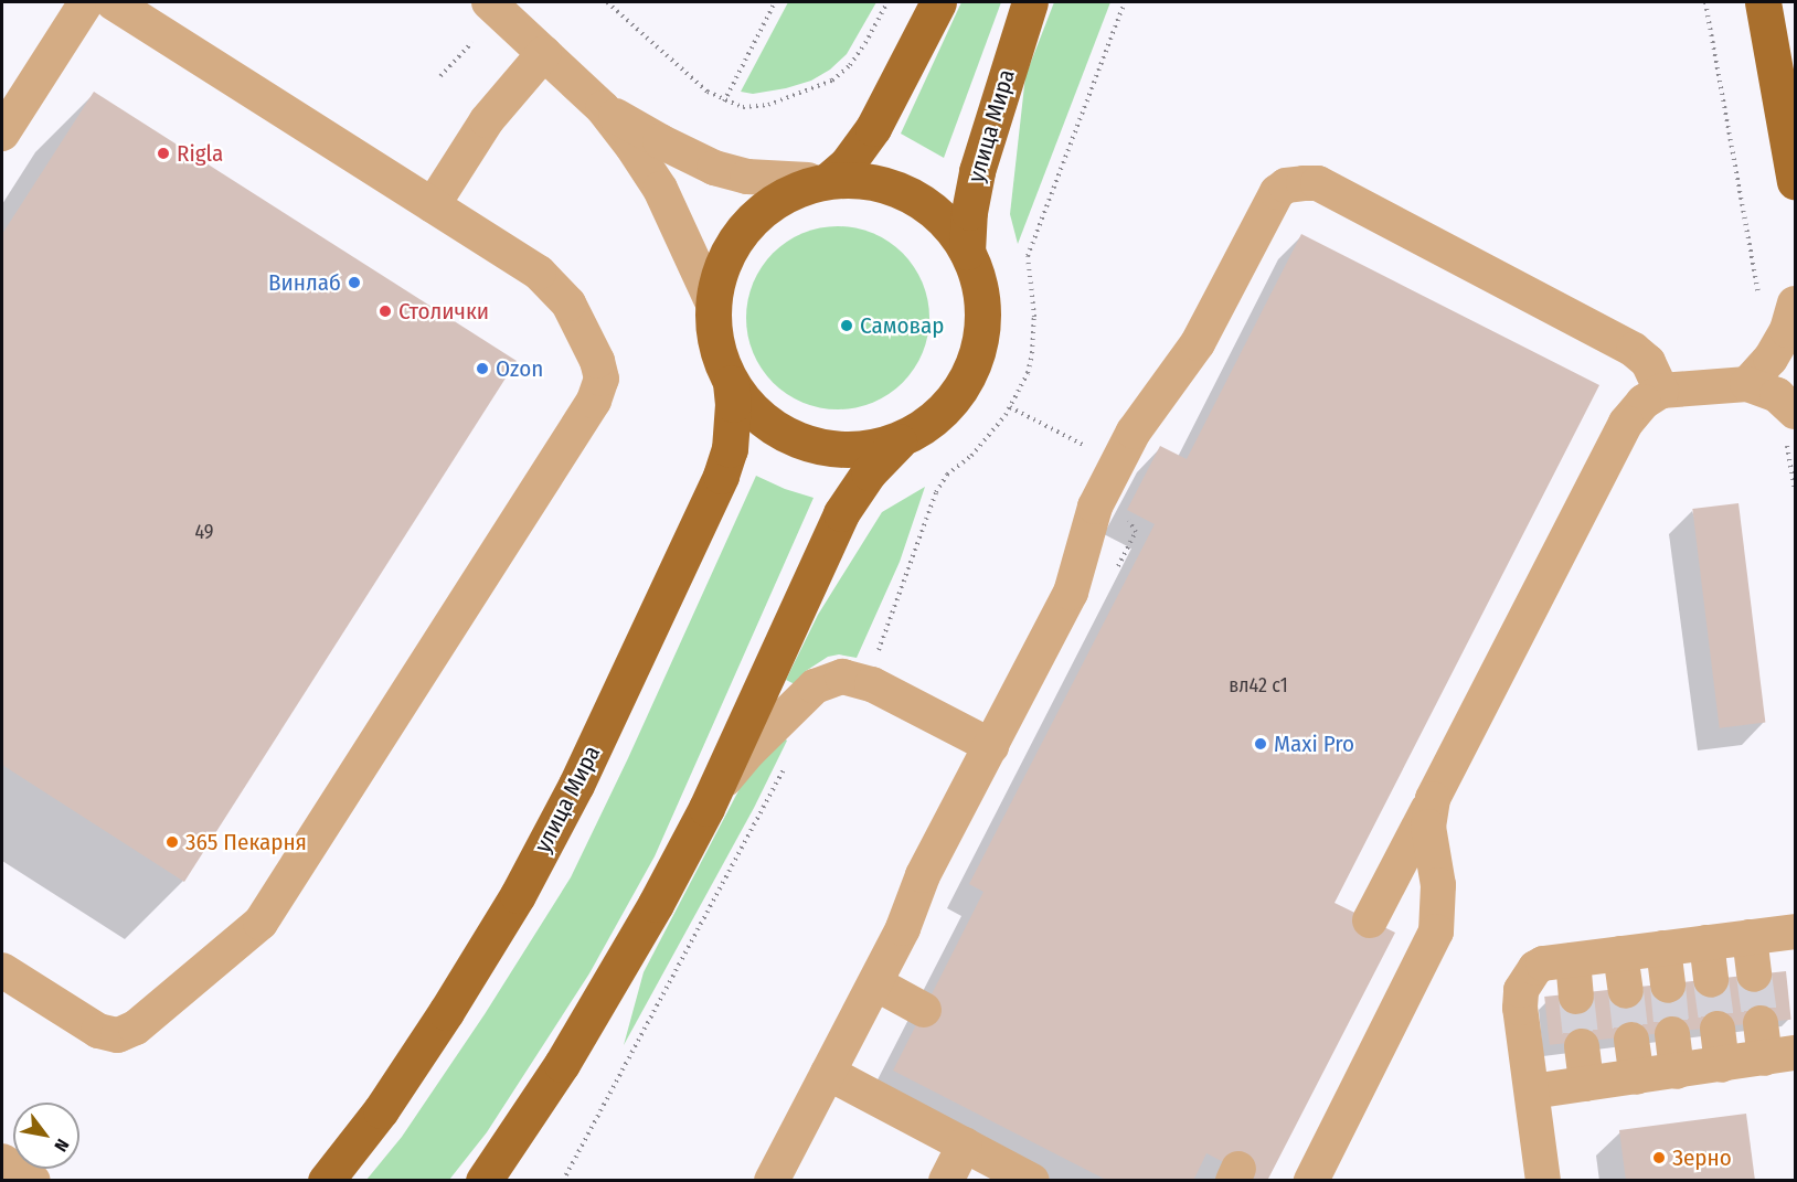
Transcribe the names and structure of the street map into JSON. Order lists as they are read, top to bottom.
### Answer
{
  "streets": {
    "main road": ["улица Мира"]
  },
  "places": [
    "Rigla",
    "Винлаб",
    "Столички",
    "Самовар",
    "Ozon",
    "Maxi Pro",
    "365 Пекарня",
    "Зерно"
  ],
  "house_numbers": ["49", "вл42 с1"],
  "north": "bottom right"
}
